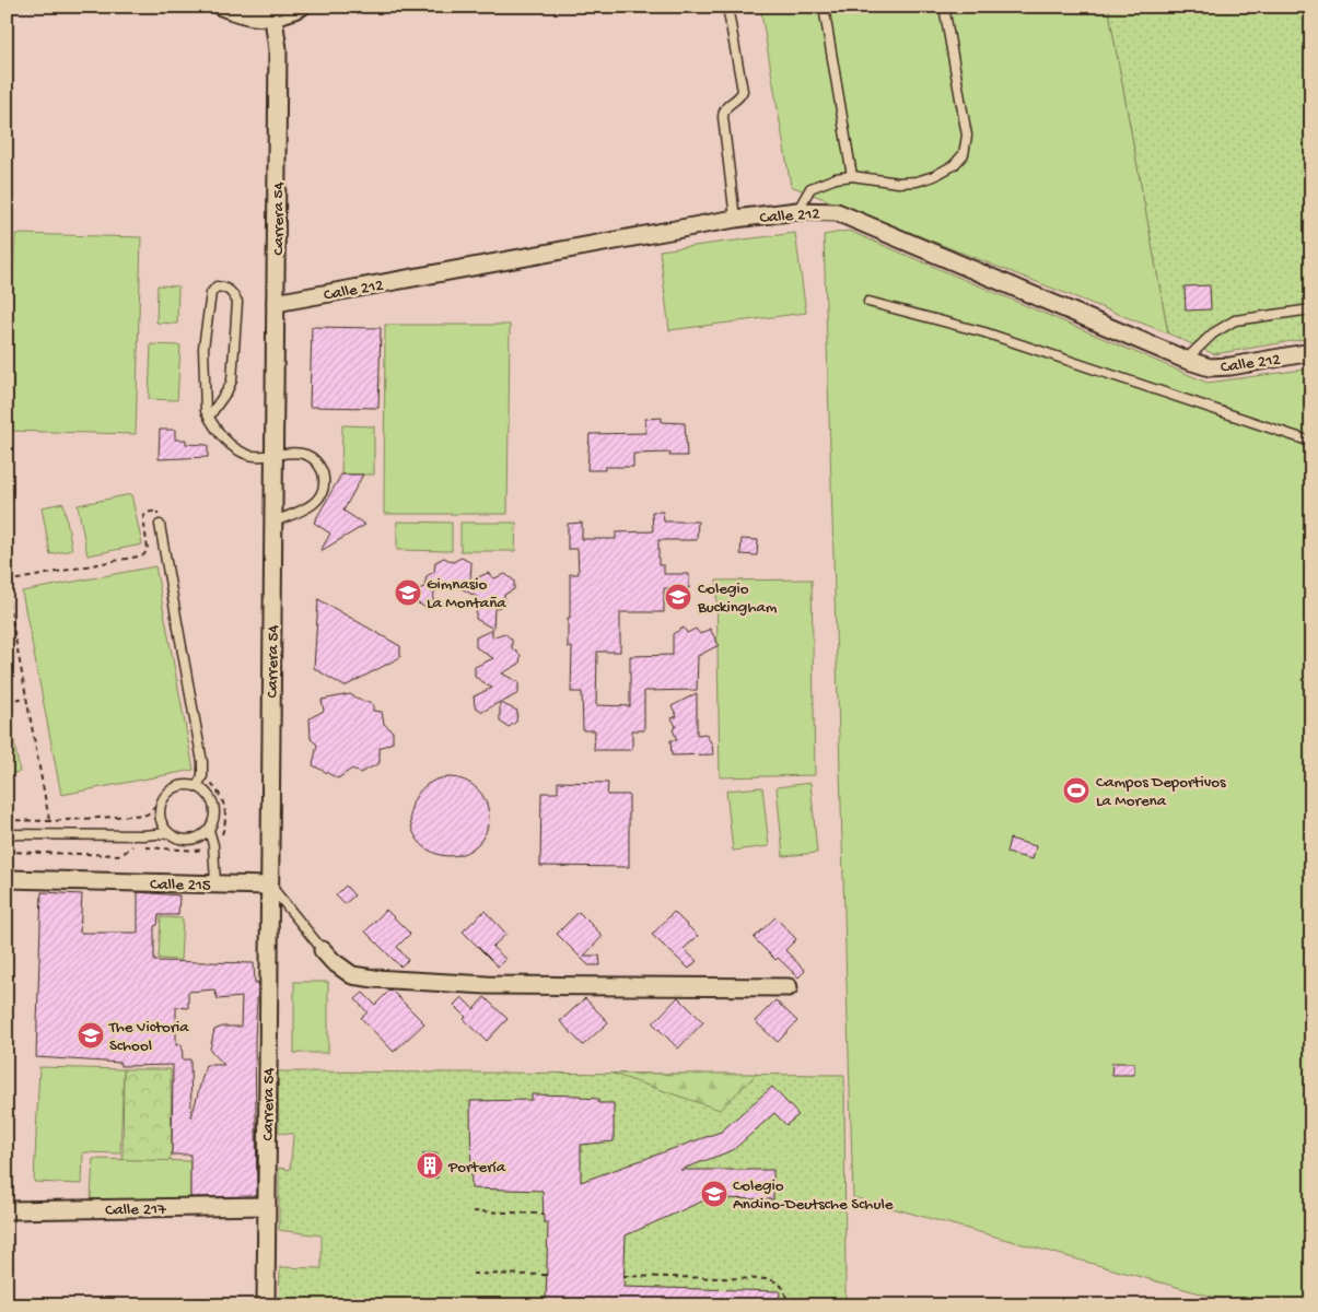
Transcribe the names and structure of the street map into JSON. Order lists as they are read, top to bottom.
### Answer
{
  "streets": {
    "street": [
      "Calle 212",
      "Carrera 54",
      "Calle 215",
      "Calle 217"
    ]
  },
  "crossings": [
    ["Calle 212", "Carrera 54"],
    ["Carrera 54", "Calle 215"],
    ["Carrera 54", "Calle 217"]
  ],
  "places": {
    "school or university": [
      "Gimnasio La Montaña",
      "Colegio Buckingham",
      "The Victoria School",
      "Colegio Andino-Deutsche Schule"
    ],
    "sports": ["Campos Deportivos La Morena"],
    "building": ["Portería"]
  }
}
